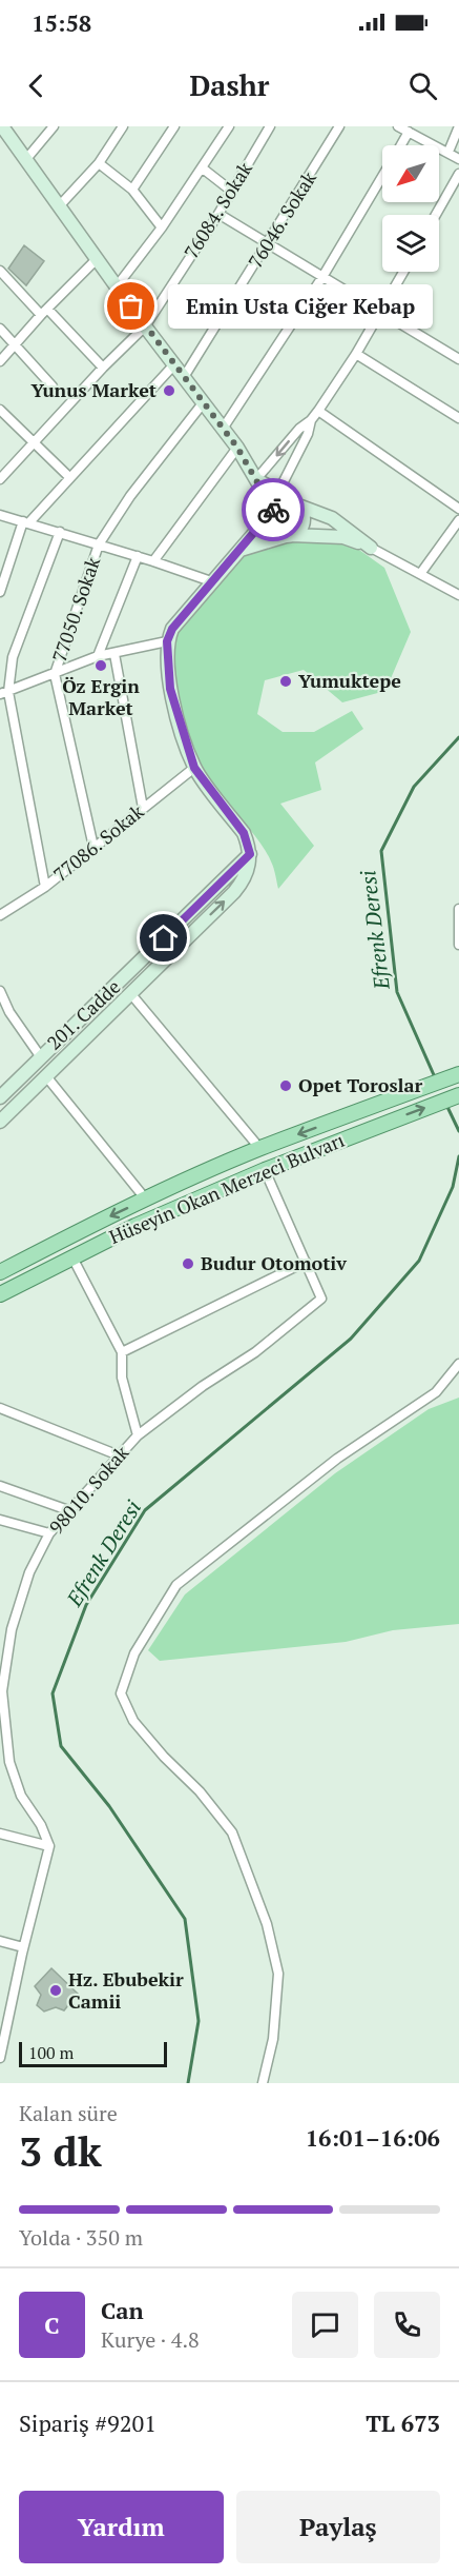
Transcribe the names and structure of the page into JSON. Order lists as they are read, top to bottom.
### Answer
{
  "streets": {
    "main road": ["Hüseyin Okan Merzeci Bulvarı"],
    "street": [
      "76084. Sokak",
      "76046. Sokak",
      "77050. Sokak",
      "77086. Sokak",
      "201. Cadde",
      "98010. Sokak"
    ]
  },
  "crossings": [
    ["77050. Sokak", "77086. Sokak"]
  ],
  "water": ["Efrenk Deresi"],
  "places": [
    "Emin Usta Ciğer Kebap",
    "Yunus Market",
    "Öz Ergin Market",
    "Yumuktepe",
    "Opet Toroslar",
    "Budur Otomotiv",
    "Hz. Ebubekir Camii"
  ],
  "scale_bar": "100 m",
  "north": "bottom left",
  "page": {
    "status": "15:58",
    "header": "Dashr",
    "bubble": "Emin Usta Ciğer Kebap",
    "scale": "100 m",
    "heading": ["3 dk", "Kalan süre", "16:01–16:06"],
    "panel": [
      "Can",
      "Kurye · 4.8",
      "Sipariş #9201",
      "TL 673"
    ],
    "bar": "Yolda · 350 m",
    "round": "C",
    "buttons": ["Yardım", "Paylaş"]
  }
}
